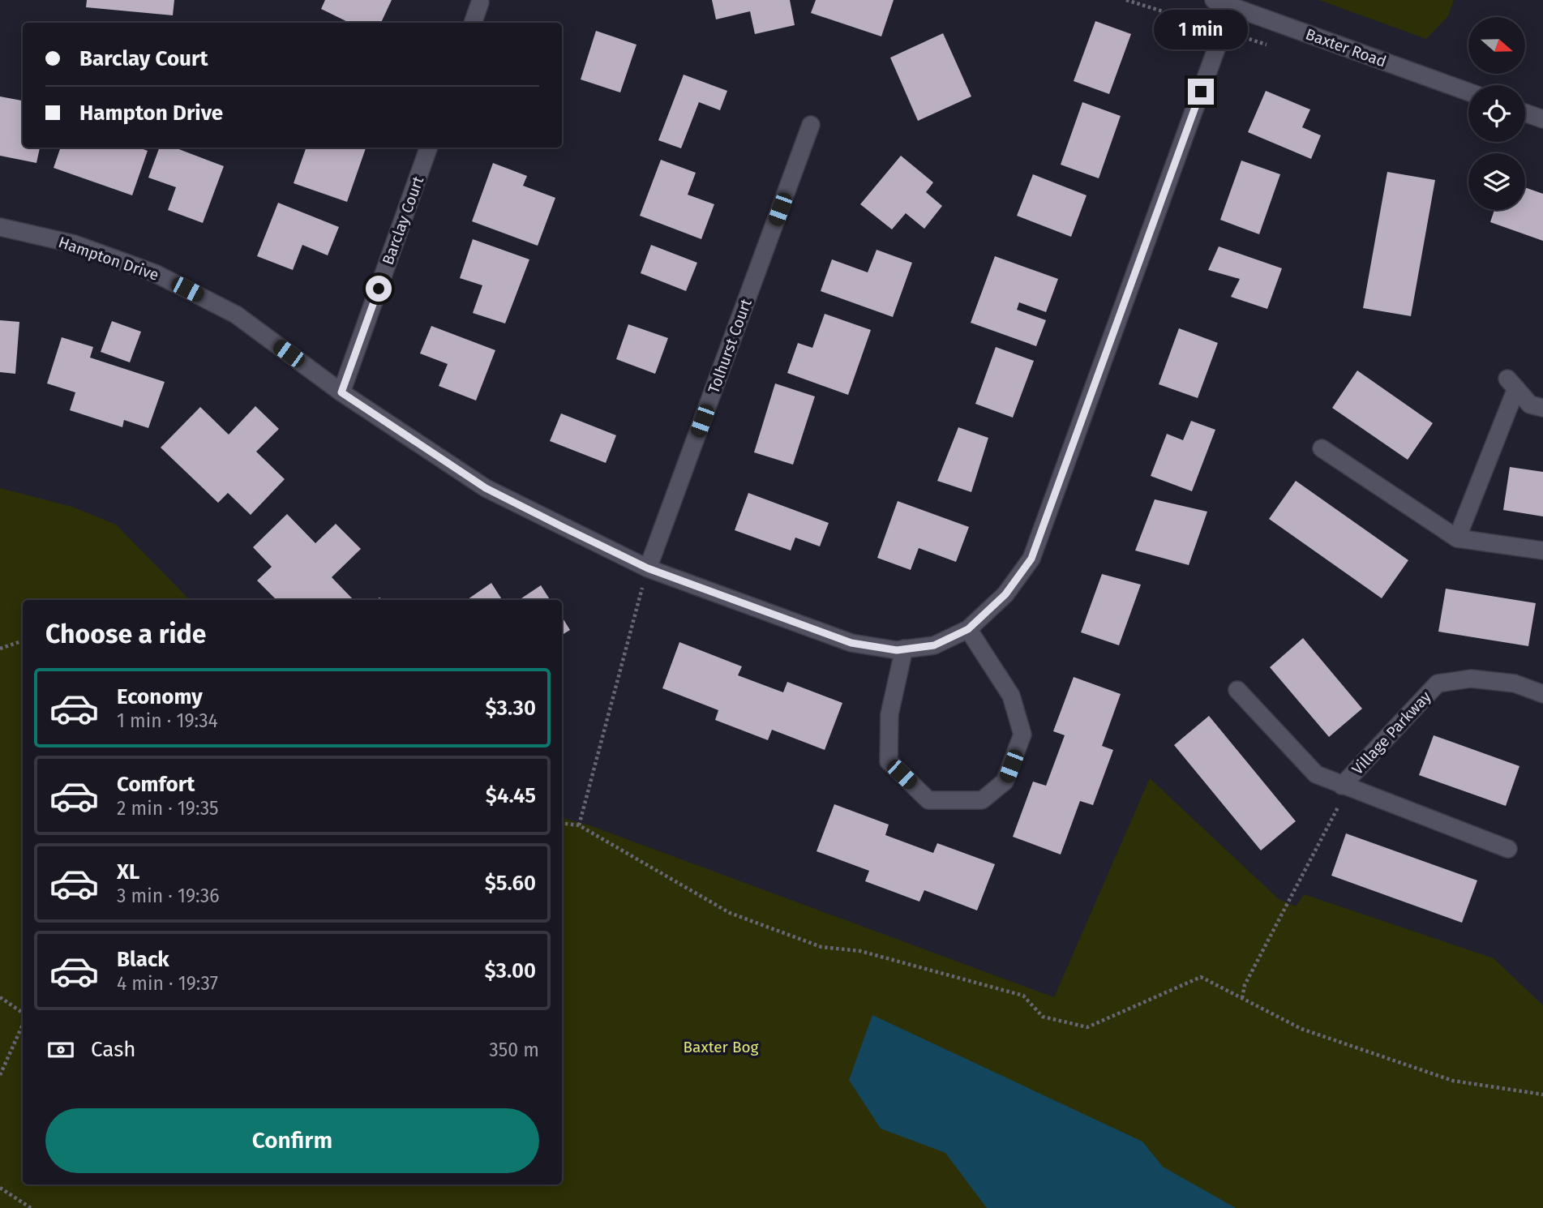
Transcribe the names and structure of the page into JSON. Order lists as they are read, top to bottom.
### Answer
{
  "streets": {
    "street": [
      "Baxter Road",
      "Barclay Court",
      "Hampton Drive",
      "Tolhurst Court",
      "Village Parkway"
    ]
  },
  "crossings": [
    ["Baxter Road", "Hampton Drive"],
    ["Barclay Court", "Hampton Drive"],
    ["Hampton Drive", "Tolhurst Court"]
  ],
  "parks": ["Baxter Bog"],
  "north": "right",
  "page": {
    "bubble": "1 min",
    "banner": ["Barclay Court", "Hampton Drive"],
    "heading": "Choose a ride",
    "list": [
      {
        "name": "Economy",
        "note": "1 min · 19:34",
        "value": "$3.30"
      },
      {
        "name": "Comfort",
        "note": "2 min · 19:35",
        "value": "$4.45"
      },
      {
        "name": "XL",
        "note": "3 min · 19:36",
        "value": "$5.60"
      },
      {
        "name": "Black",
        "note": "4 min · 19:37",
        "value": "$3.00"
      }
    ],
    "pay": ["Cash", "350 m"],
    "buttons": "Confirm"
  }
}
